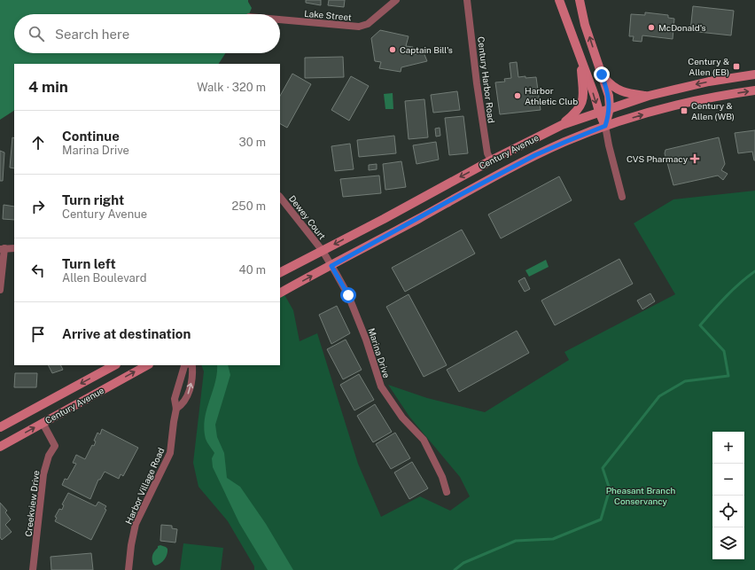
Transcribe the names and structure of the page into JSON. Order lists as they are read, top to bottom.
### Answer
{
  "streets": {
    "main road": ["Century Avenue"],
    "street": [
      "Lake Street",
      "Century Harbor Road",
      "Dewey Court",
      "Marina Drive",
      "Harbor Village Road",
      "Creekview Drive"
    ]
  },
  "crossings": [
    ["Century Harbor Road", "Century Avenue"],
    ["Century Avenue", "Dewey Court"],
    ["Century Avenue", "Marina Drive"],
    ["Century Avenue", "Creekview Drive"],
    ["Dewey Court", "Marina Drive"]
  ],
  "parks": ["Pheasant Branch Conservancy"],
  "places": {
    "other": ["McDonald's", "Captain Bill's", "Harbor Athletic Club"],
    "transit": ["Century & Allen (EB)", "Century & Allen (WB)"],
    "health": ["CVS Pharmacy"]
  },
  "page": {
    "search": "Search here",
    "heading": ["4 min", "Walk · 320 m"],
    "list": [
      ["Continue", "Marina Drive", "30 m"],
      ["Turn right", "Century Avenue", "250 m"],
      ["Turn left", "Allen Boulevard", "40 m"],
      "Arrive at destination"
    ],
    "map_buttons": ["+", "−"]
  }
}
